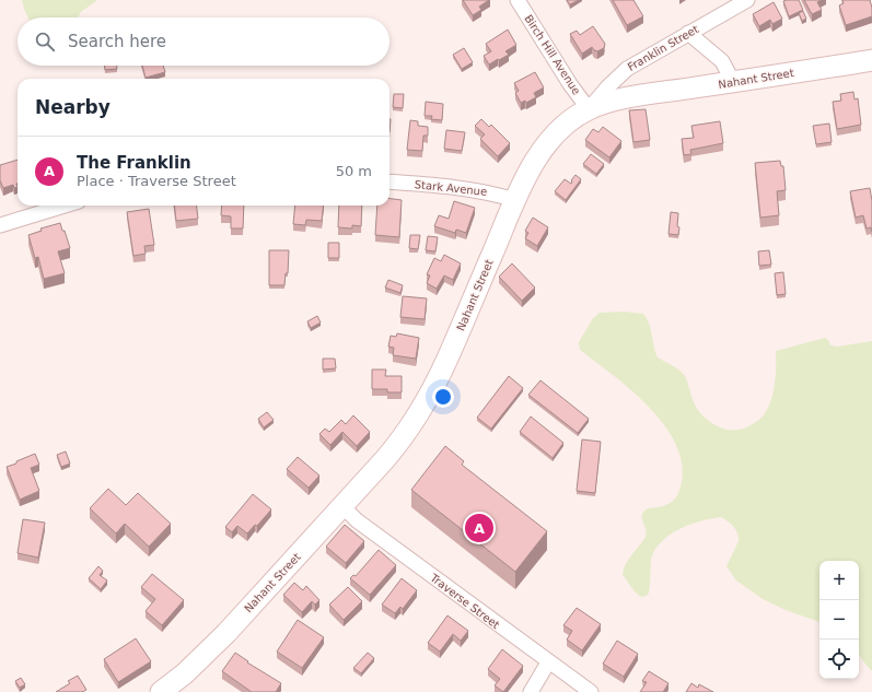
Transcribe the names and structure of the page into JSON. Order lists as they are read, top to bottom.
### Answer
{
  "streets": {
    "main road": ["Nahant Street"],
    "street": [
      "Franklin Street",
      "Birch Hill Avenue",
      "Stark Avenue",
      "Traverse Street"
    ]
  },
  "crossings": [
    ["Franklin Street", "Birch Hill Avenue"],
    ["Franklin Street", "Nahant Street"],
    ["Birch Hill Avenue", "Nahant Street"],
    ["Nahant Street", "Stark Avenue"],
    ["Nahant Street", "Traverse Street"]
  ],
  "page": {
    "search": "Search here",
    "heading": "Nearby",
    "list": [
      {
        "mark": "A",
        "name": "The Franklin",
        "note": "Place · Traverse Street",
        "value": "50 m"
      }
    ],
    "pins": "A",
    "map_buttons": ["+", "−"]
  }
}
